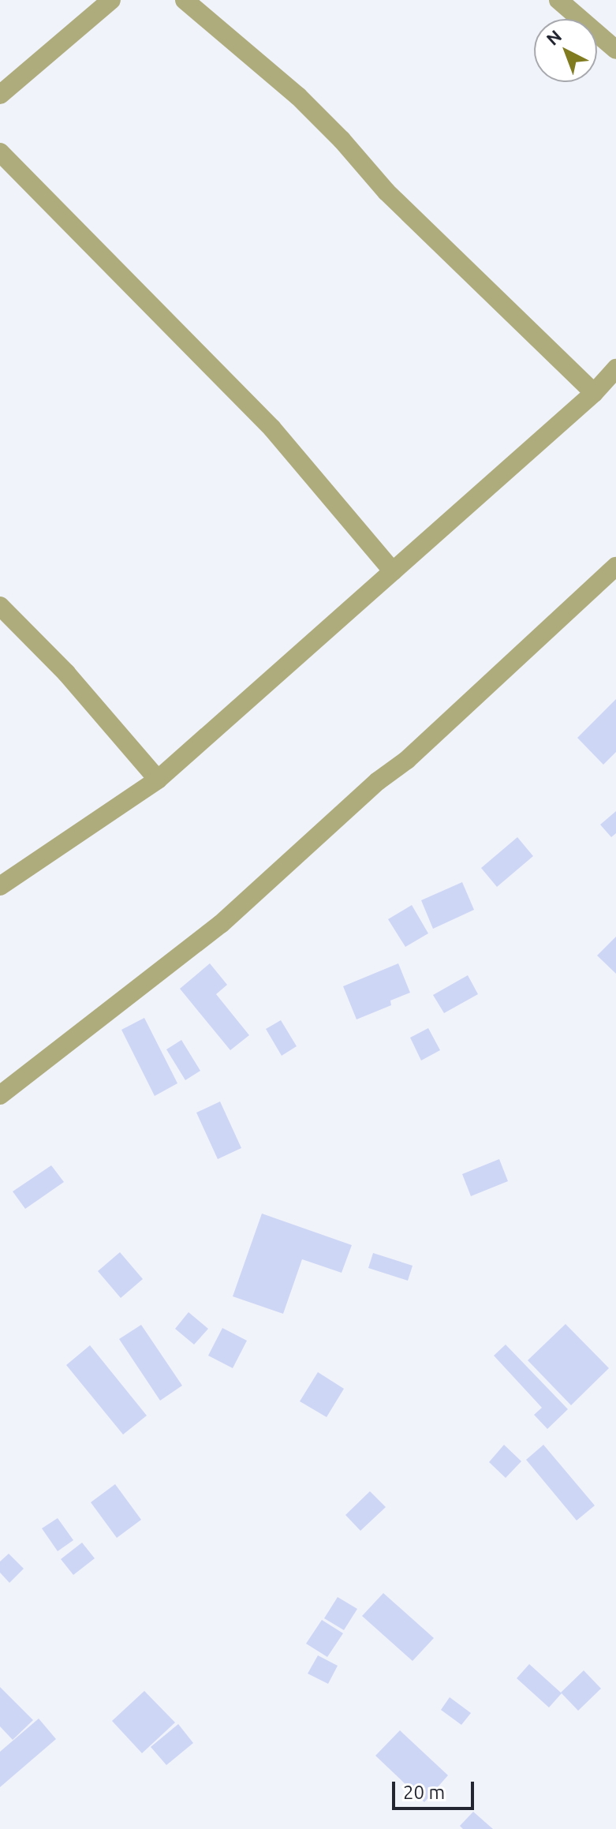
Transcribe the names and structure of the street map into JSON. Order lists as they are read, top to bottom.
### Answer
{
  "scale_bar": "20 m",
  "north": "top left"
}
